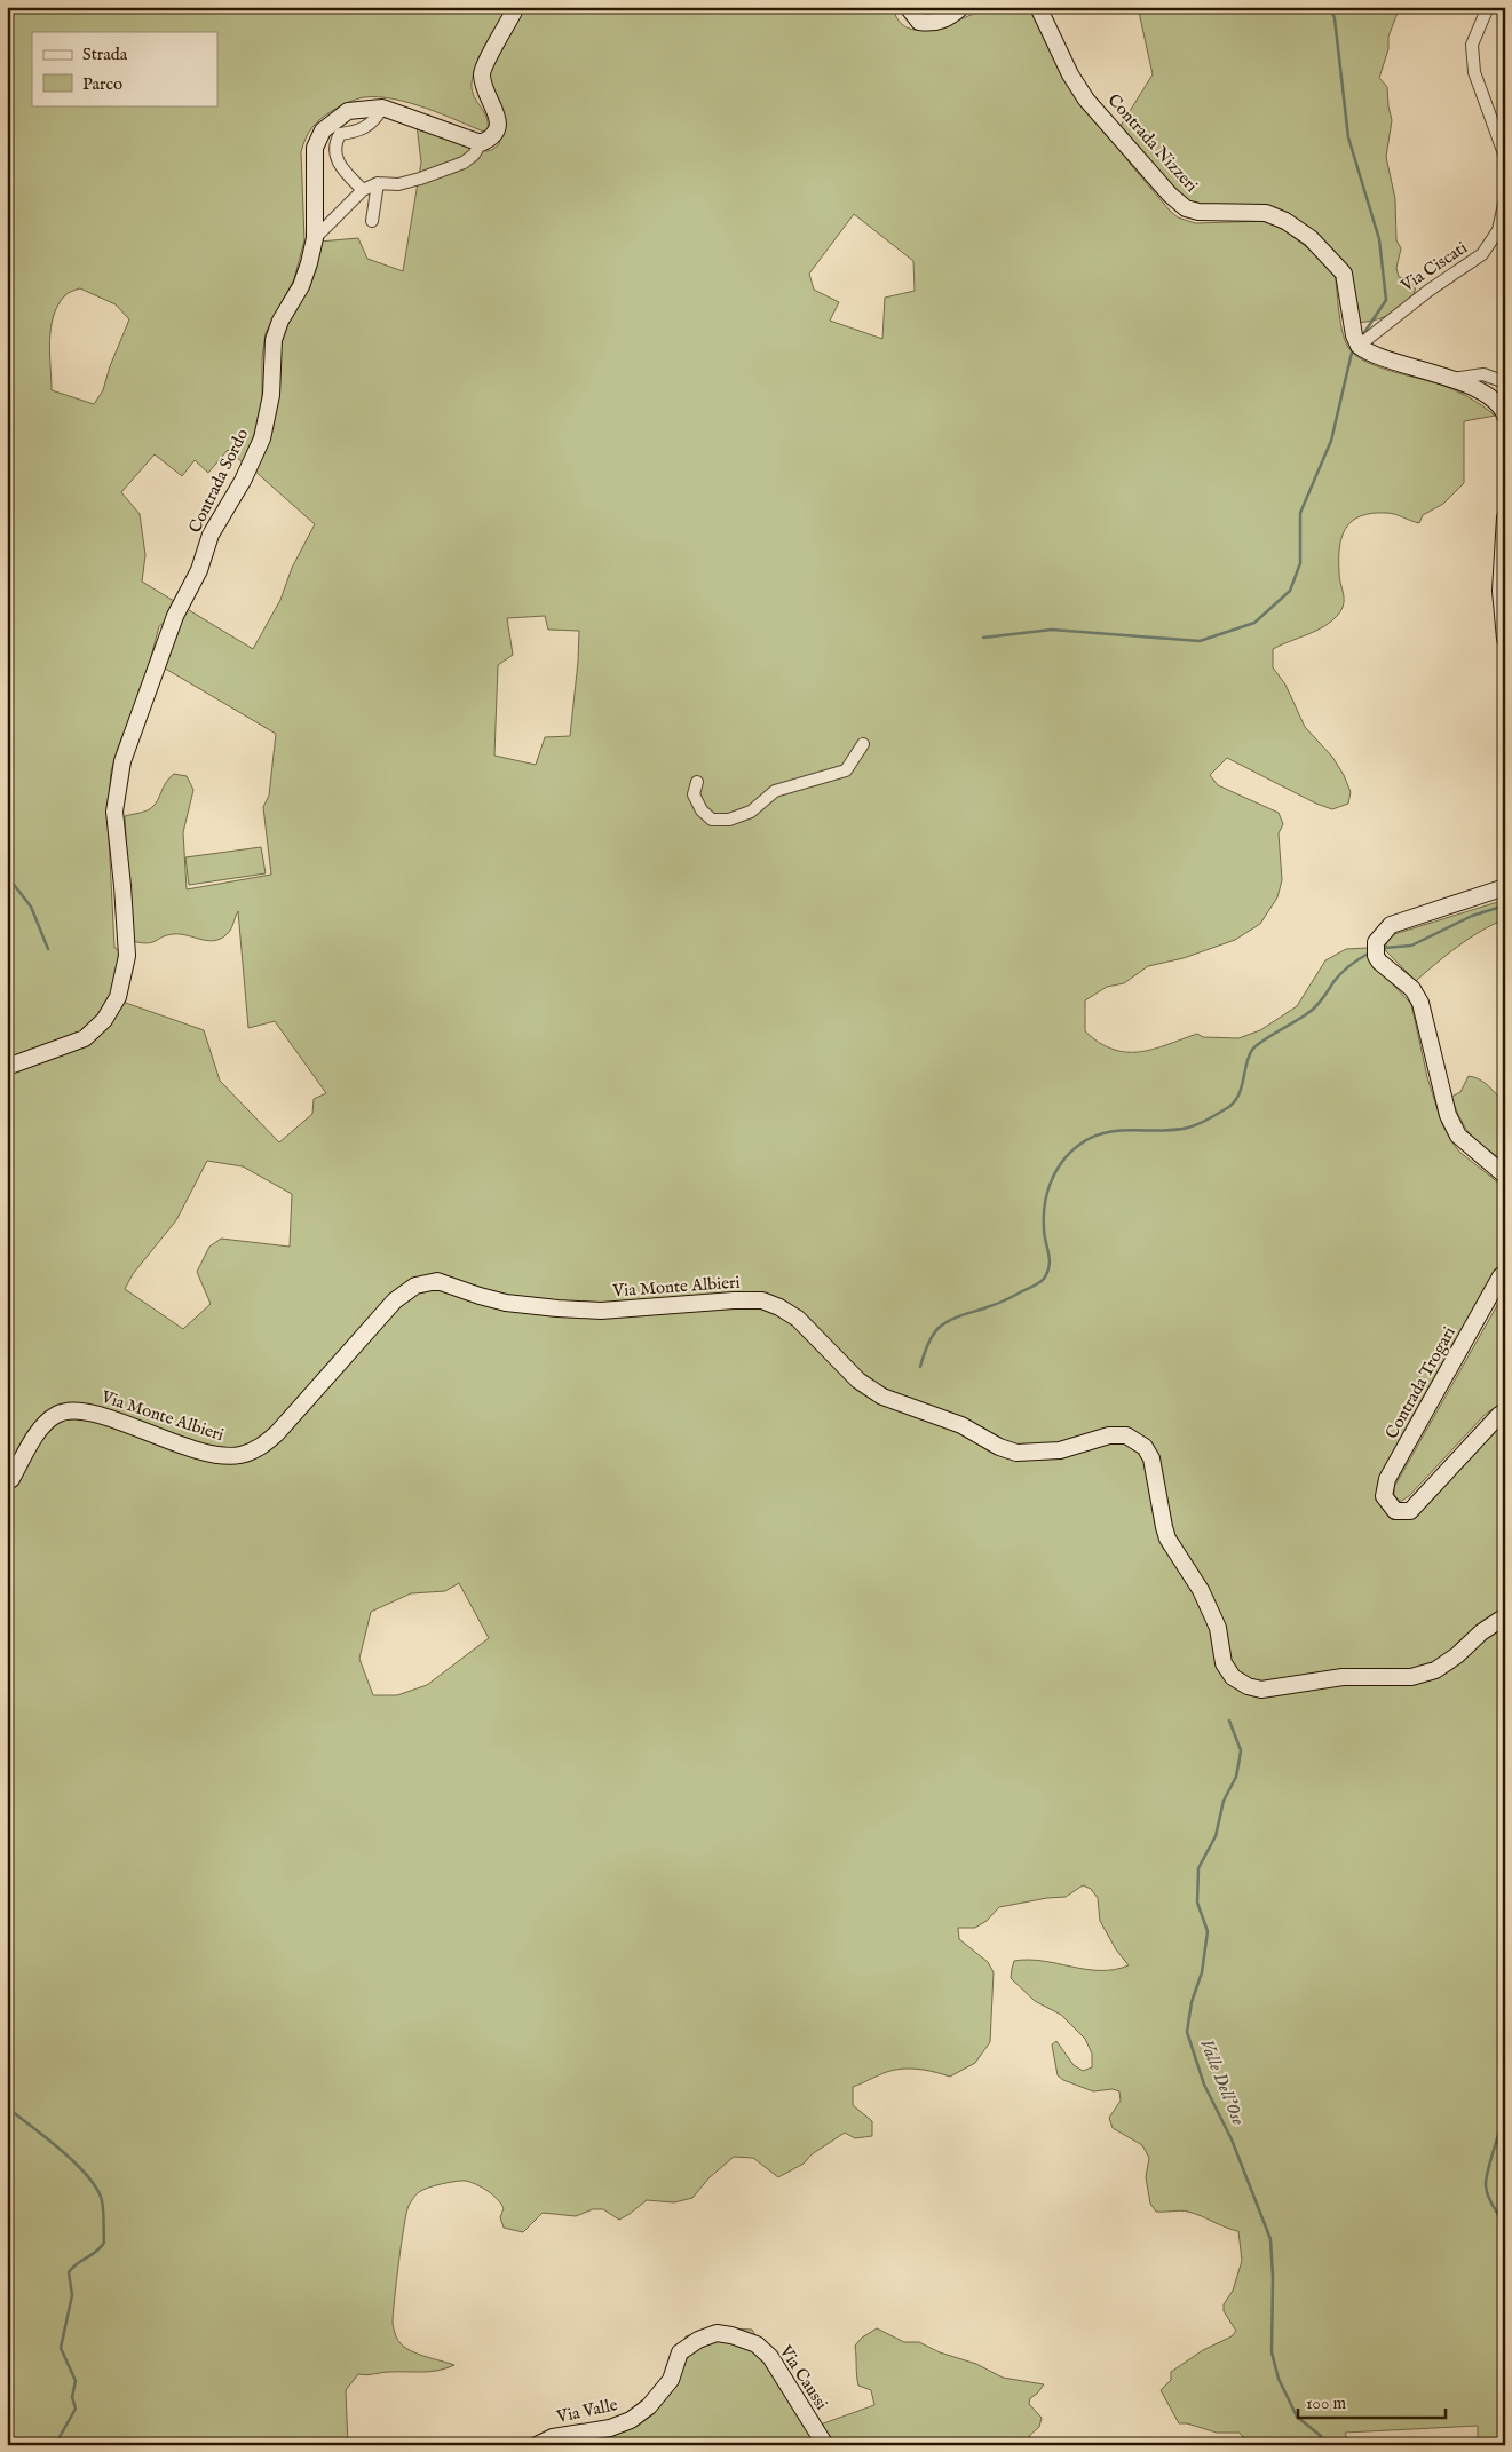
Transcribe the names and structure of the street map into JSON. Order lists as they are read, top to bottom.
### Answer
{
  "streets": {
    "street": [
      "Contrada Nizzeri",
      "Via Ciscati",
      "Contrada Sordo",
      "Via Monte Albieri",
      "Contrada Trogari",
      "Via Caussi",
      "Via Valle"
    ]
  },
  "crossings": [
    ["Contrada Nizzeri", "Via Ciscati"],
    ["Via Caussi", "Via Valle"]
  ],
  "water": ["Valle Dell'Ose"],
  "legend": ["Strada", "Parco"],
  "scale_bar": "100 m"
}
